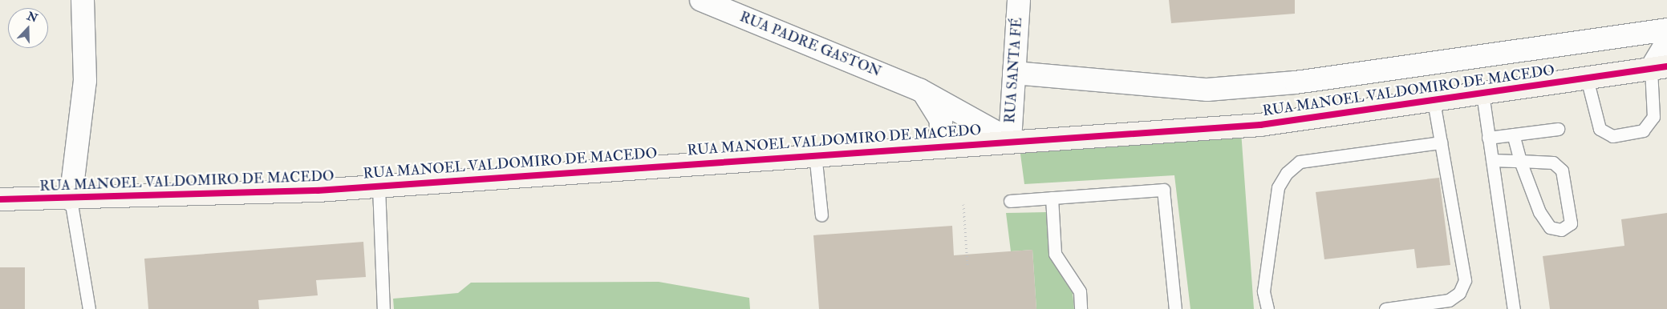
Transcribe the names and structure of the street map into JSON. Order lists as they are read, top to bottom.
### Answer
{
  "streets": {
    "main road": ["RUA MANOEL VALDOMIRO DE MACEDO"],
    "street": ["RUA PADRE GASTON", "RUA SANTA FÉ"]
  },
  "crossings": [
    ["RUA PADRE GASTON", "RUA SANTA FÉ"],
    ["RUA PADRE GASTON", "RUA MANOEL VALDOMIRO DE MACEDO"],
    ["RUA SANTA FÉ", "RUA MANOEL VALDOMIRO DE MACEDO"]
  ],
  "north": "top"
}
